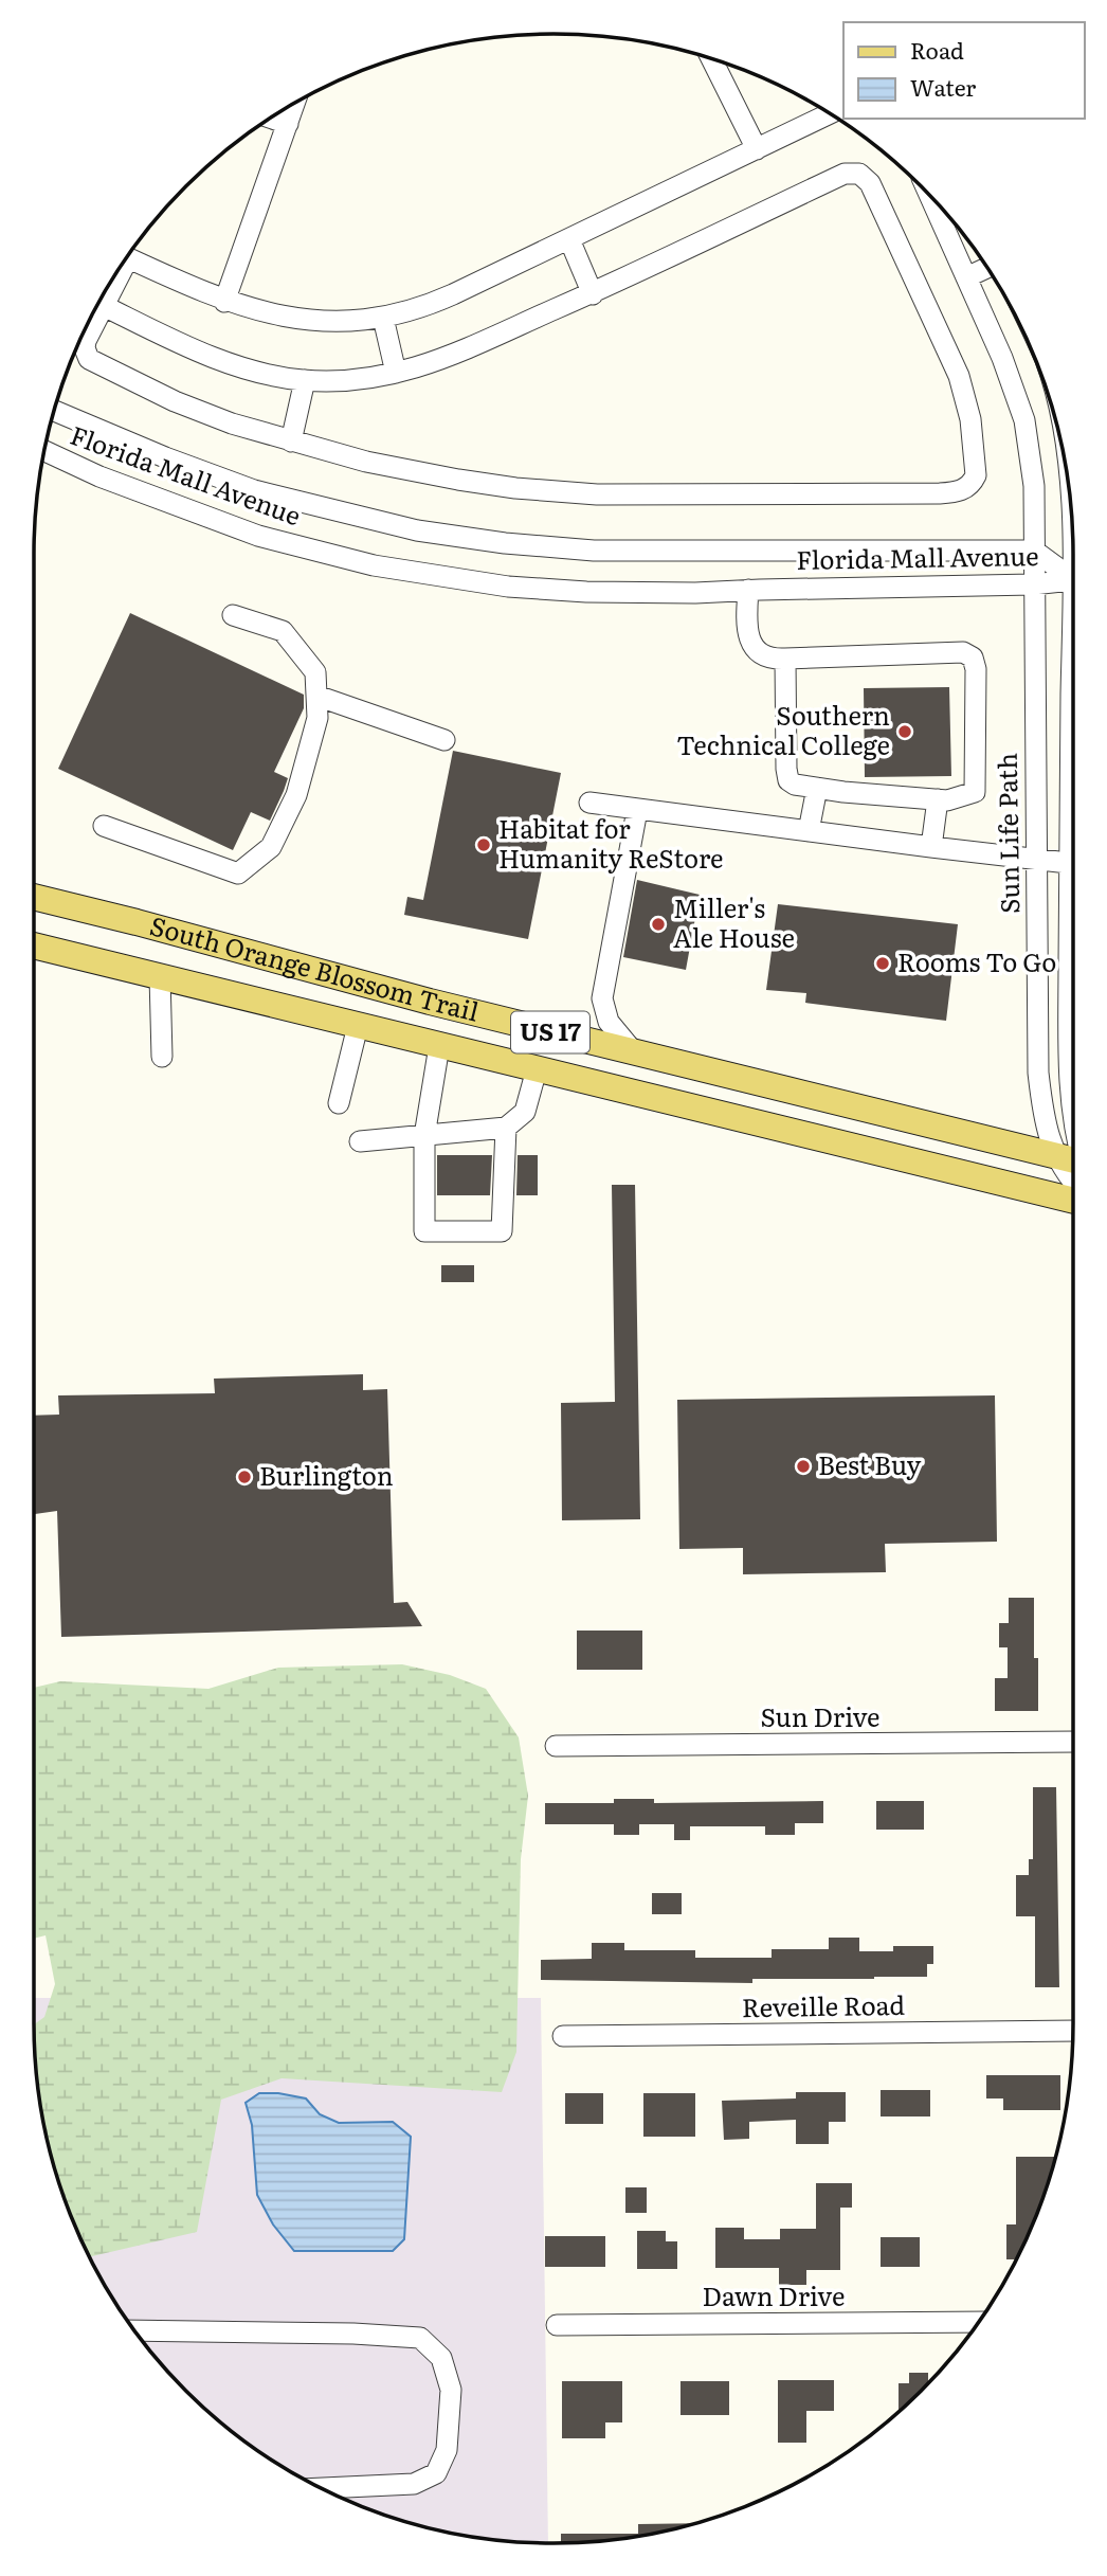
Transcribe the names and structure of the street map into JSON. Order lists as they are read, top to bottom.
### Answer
{
  "streets": {
    "main road": ["South Orange Blossom Trail", "US 17"],
    "street": [
      "Florida Mall Avenue",
      "Sun Life Path",
      "Sun Drive",
      "Reveille Road",
      "Dawn Drive"
    ]
  },
  "crossings": [
    ["Florida Mall Avenue", "Sun Life Path"],
    ["Sun Life Path", "South Orange Blossom Trail"]
  ],
  "places": [
    "Southern Technical College",
    "Habitat for Humanity ReStore",
    "Miller's Ale House",
    "Rooms To Go",
    "Best Buy",
    "Burlington"
  ],
  "legend": ["Road", "Water"]
}
